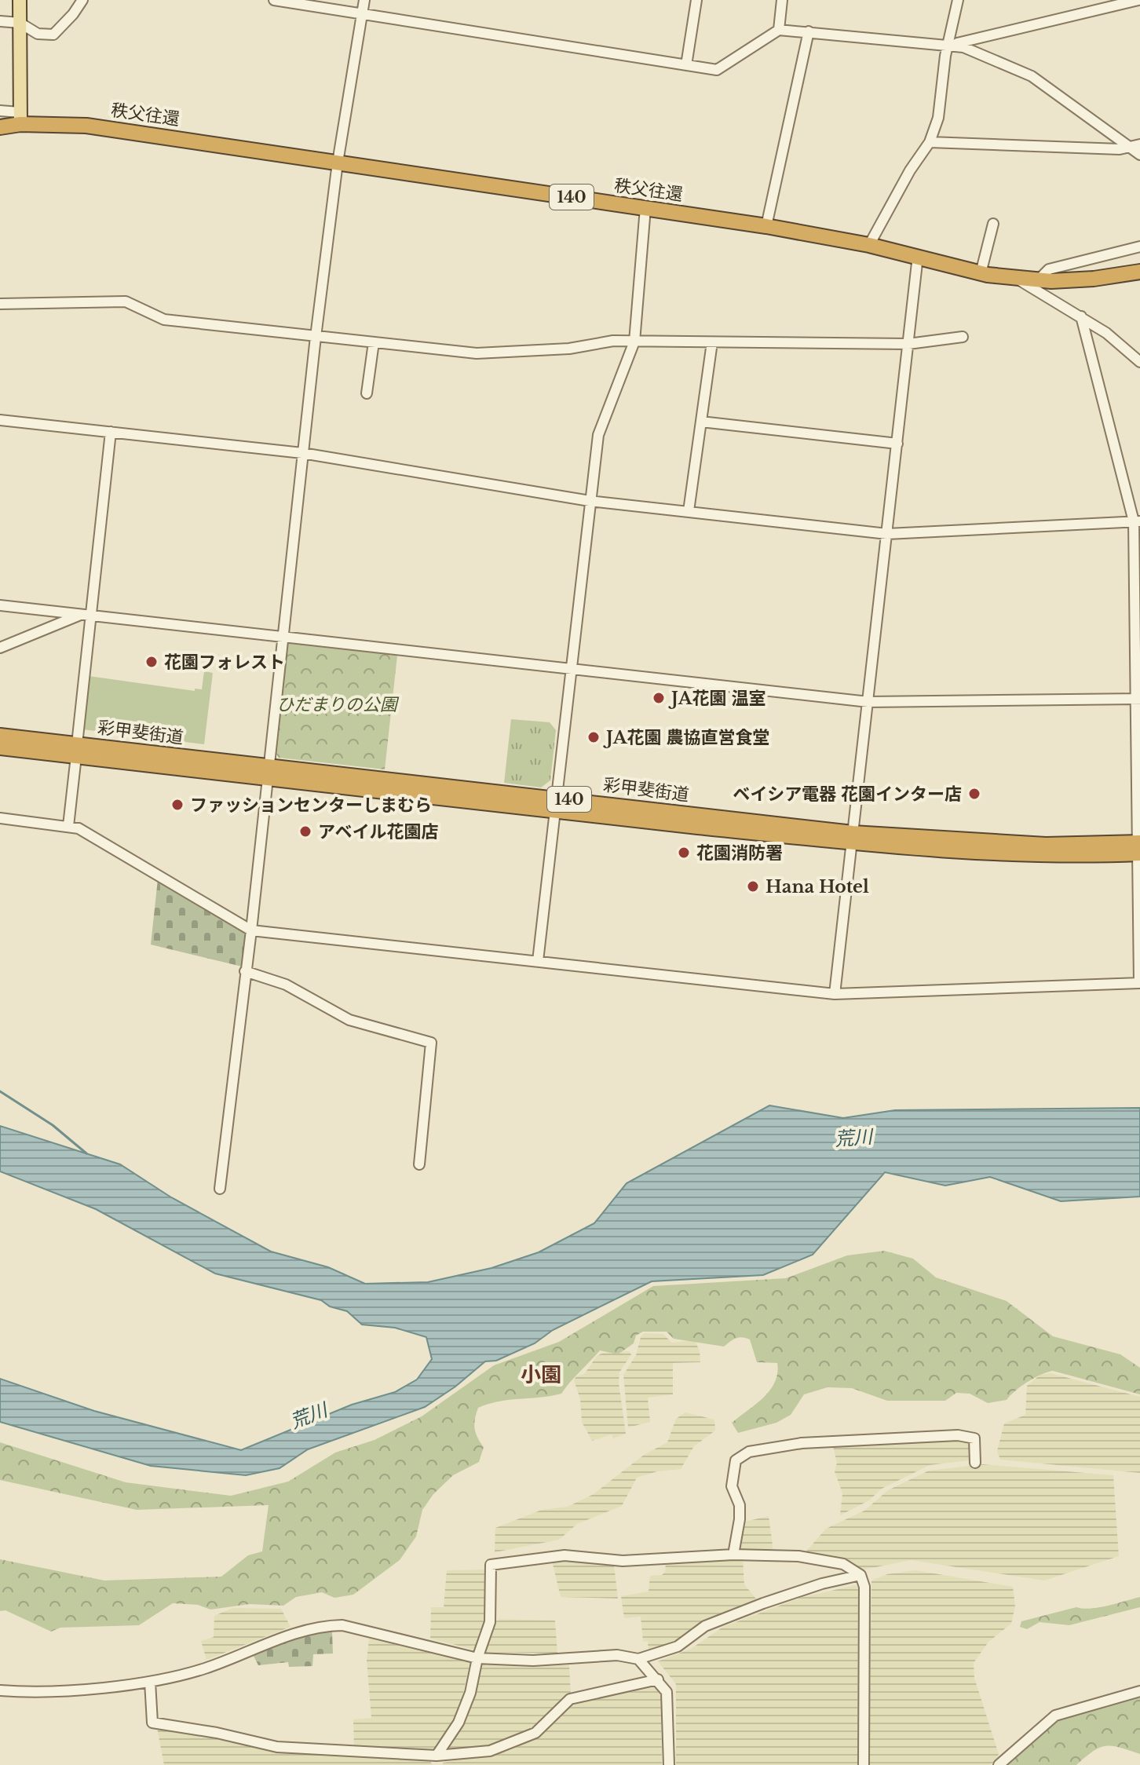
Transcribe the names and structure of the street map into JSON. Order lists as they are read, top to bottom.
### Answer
{
  "streets": {
    "highway": ["秩父往還", "140", "彩甲斐街道"]
  },
  "districts": ["小園"],
  "water": ["荒川"],
  "parks": ["ひだまりの公園"],
  "places": [
    "花園フォレスト",
    "JA花園 温室",
    "JA花園 農協直営食堂",
    "ベイシア電器 花園インター店",
    "ファッションセンターしまむら",
    "アベイル花園店",
    "花園消防署",
    "Hana Hotel"
  ]
}
